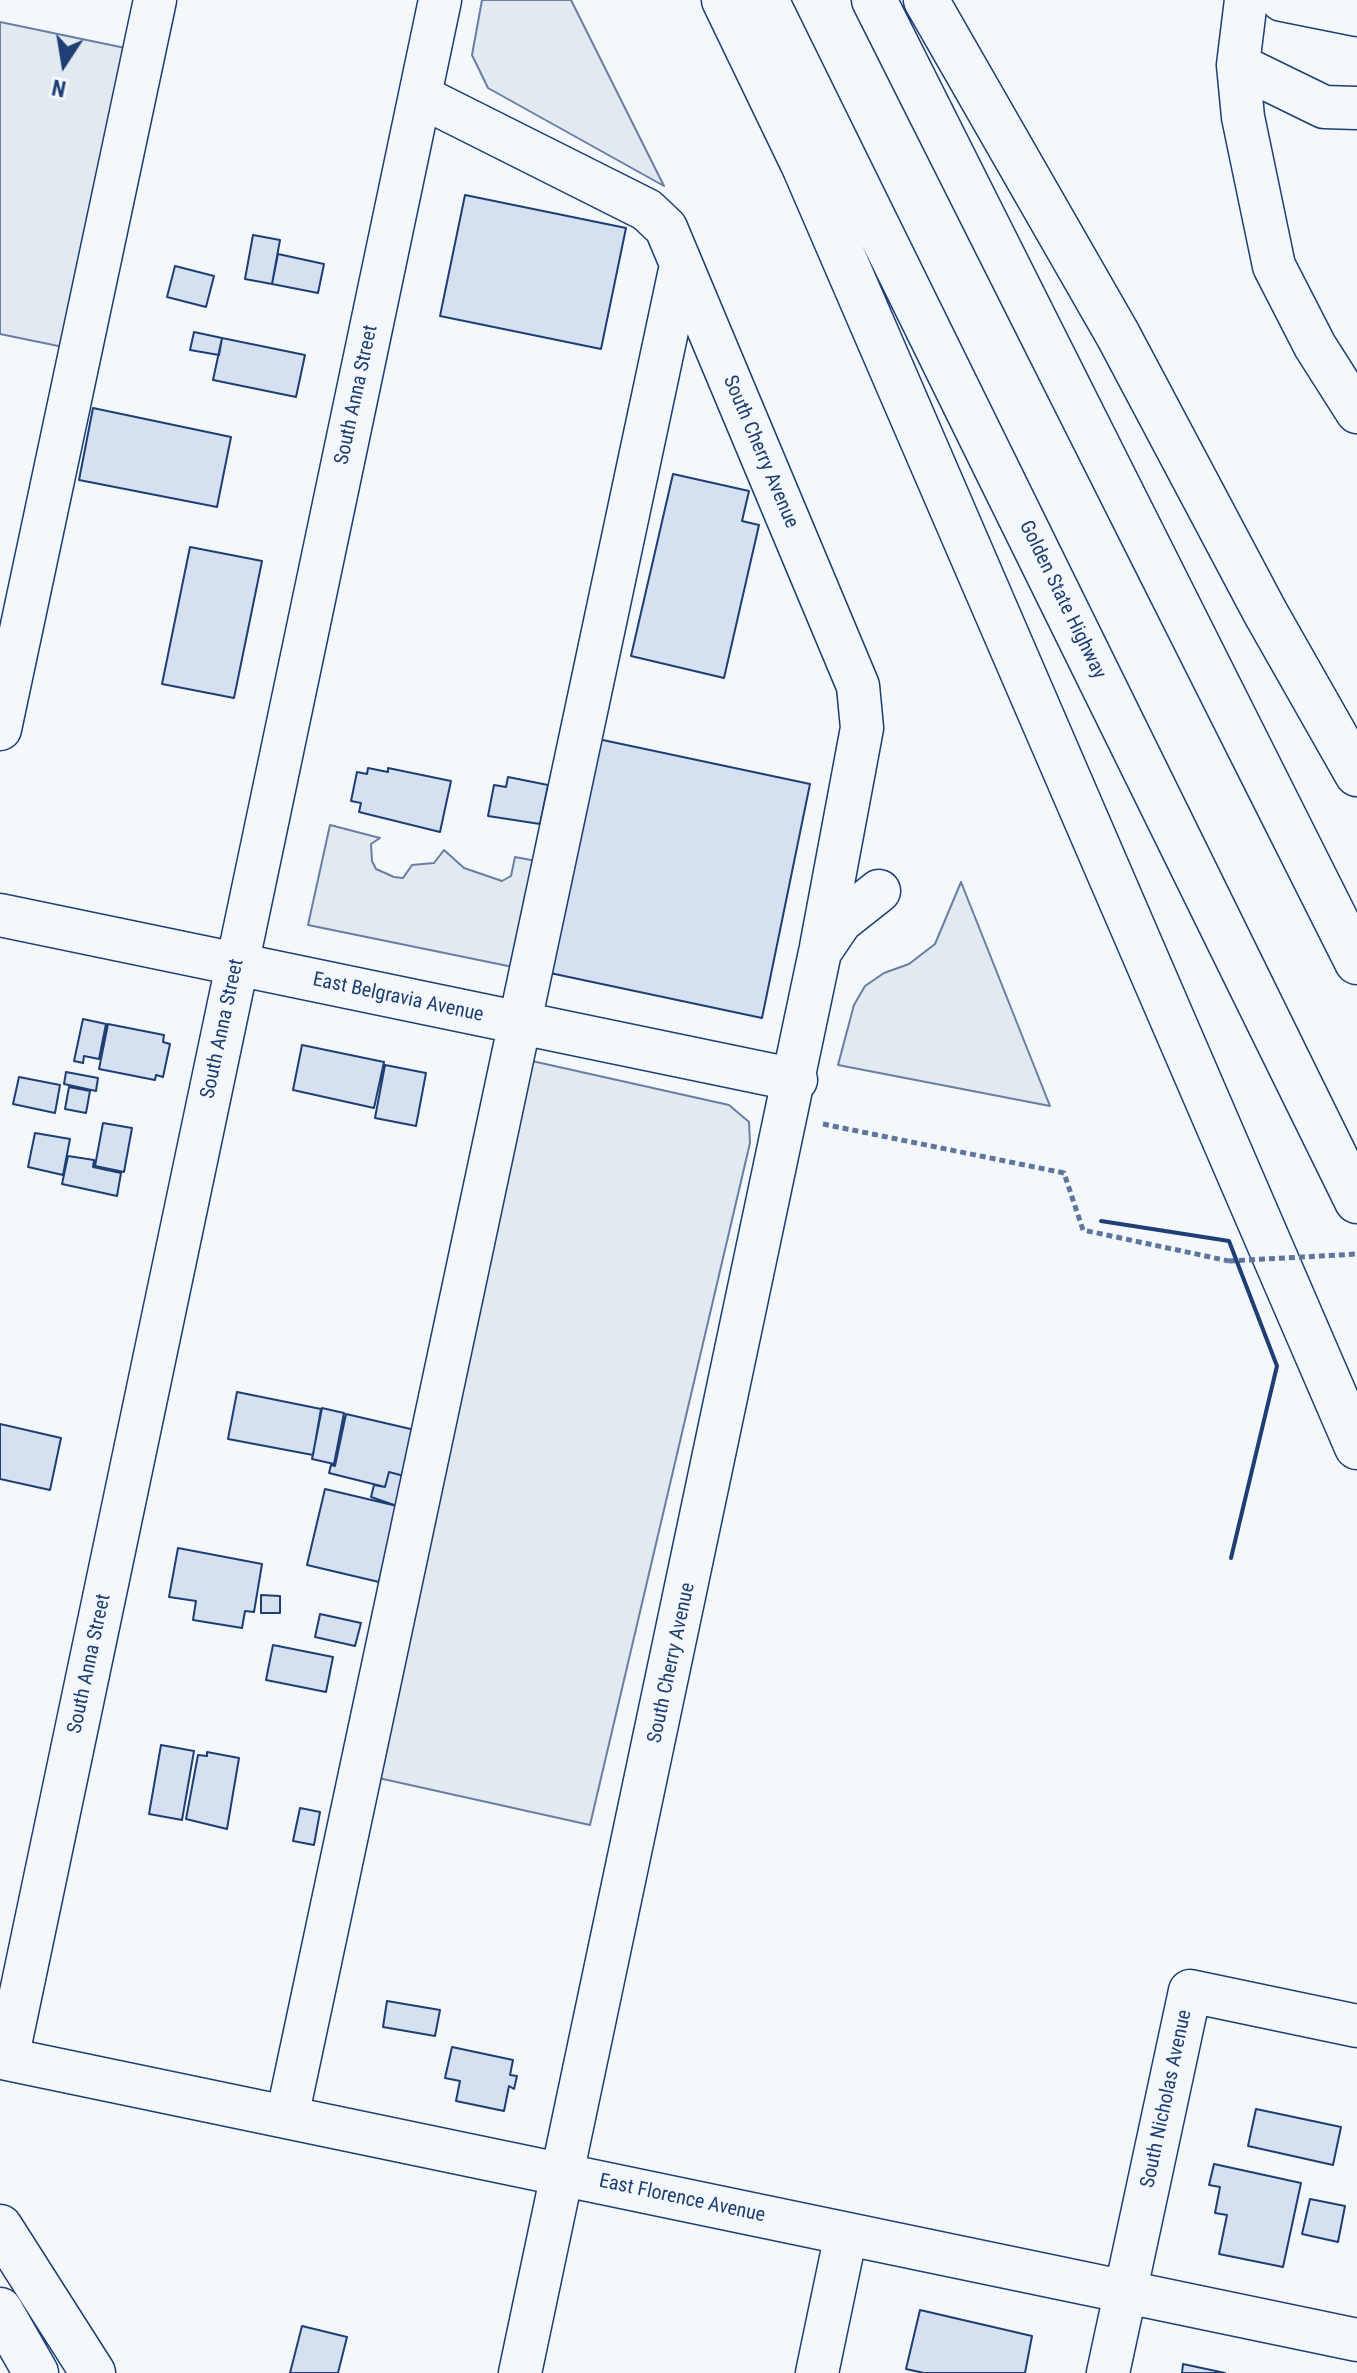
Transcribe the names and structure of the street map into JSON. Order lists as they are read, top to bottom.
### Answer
{
  "streets": {
    "highway": ["Golden State Highway"],
    "street": [
      "South Anna Street",
      "South Cherry Avenue",
      "East Belgravia Avenue",
      "South Nicholas Avenue",
      "East Florence Avenue"
    ]
  },
  "crossings": [
    ["South Anna Street", "South Cherry Avenue"],
    ["South Anna Street", "East Belgravia Avenue"],
    ["South Anna Street", "East Florence Avenue"],
    ["South Cherry Avenue", "East Belgravia Avenue"],
    ["South Cherry Avenue", "East Florence Avenue"],
    ["South Nicholas Avenue", "East Florence Avenue"]
  ],
  "north": "bottom"
}
